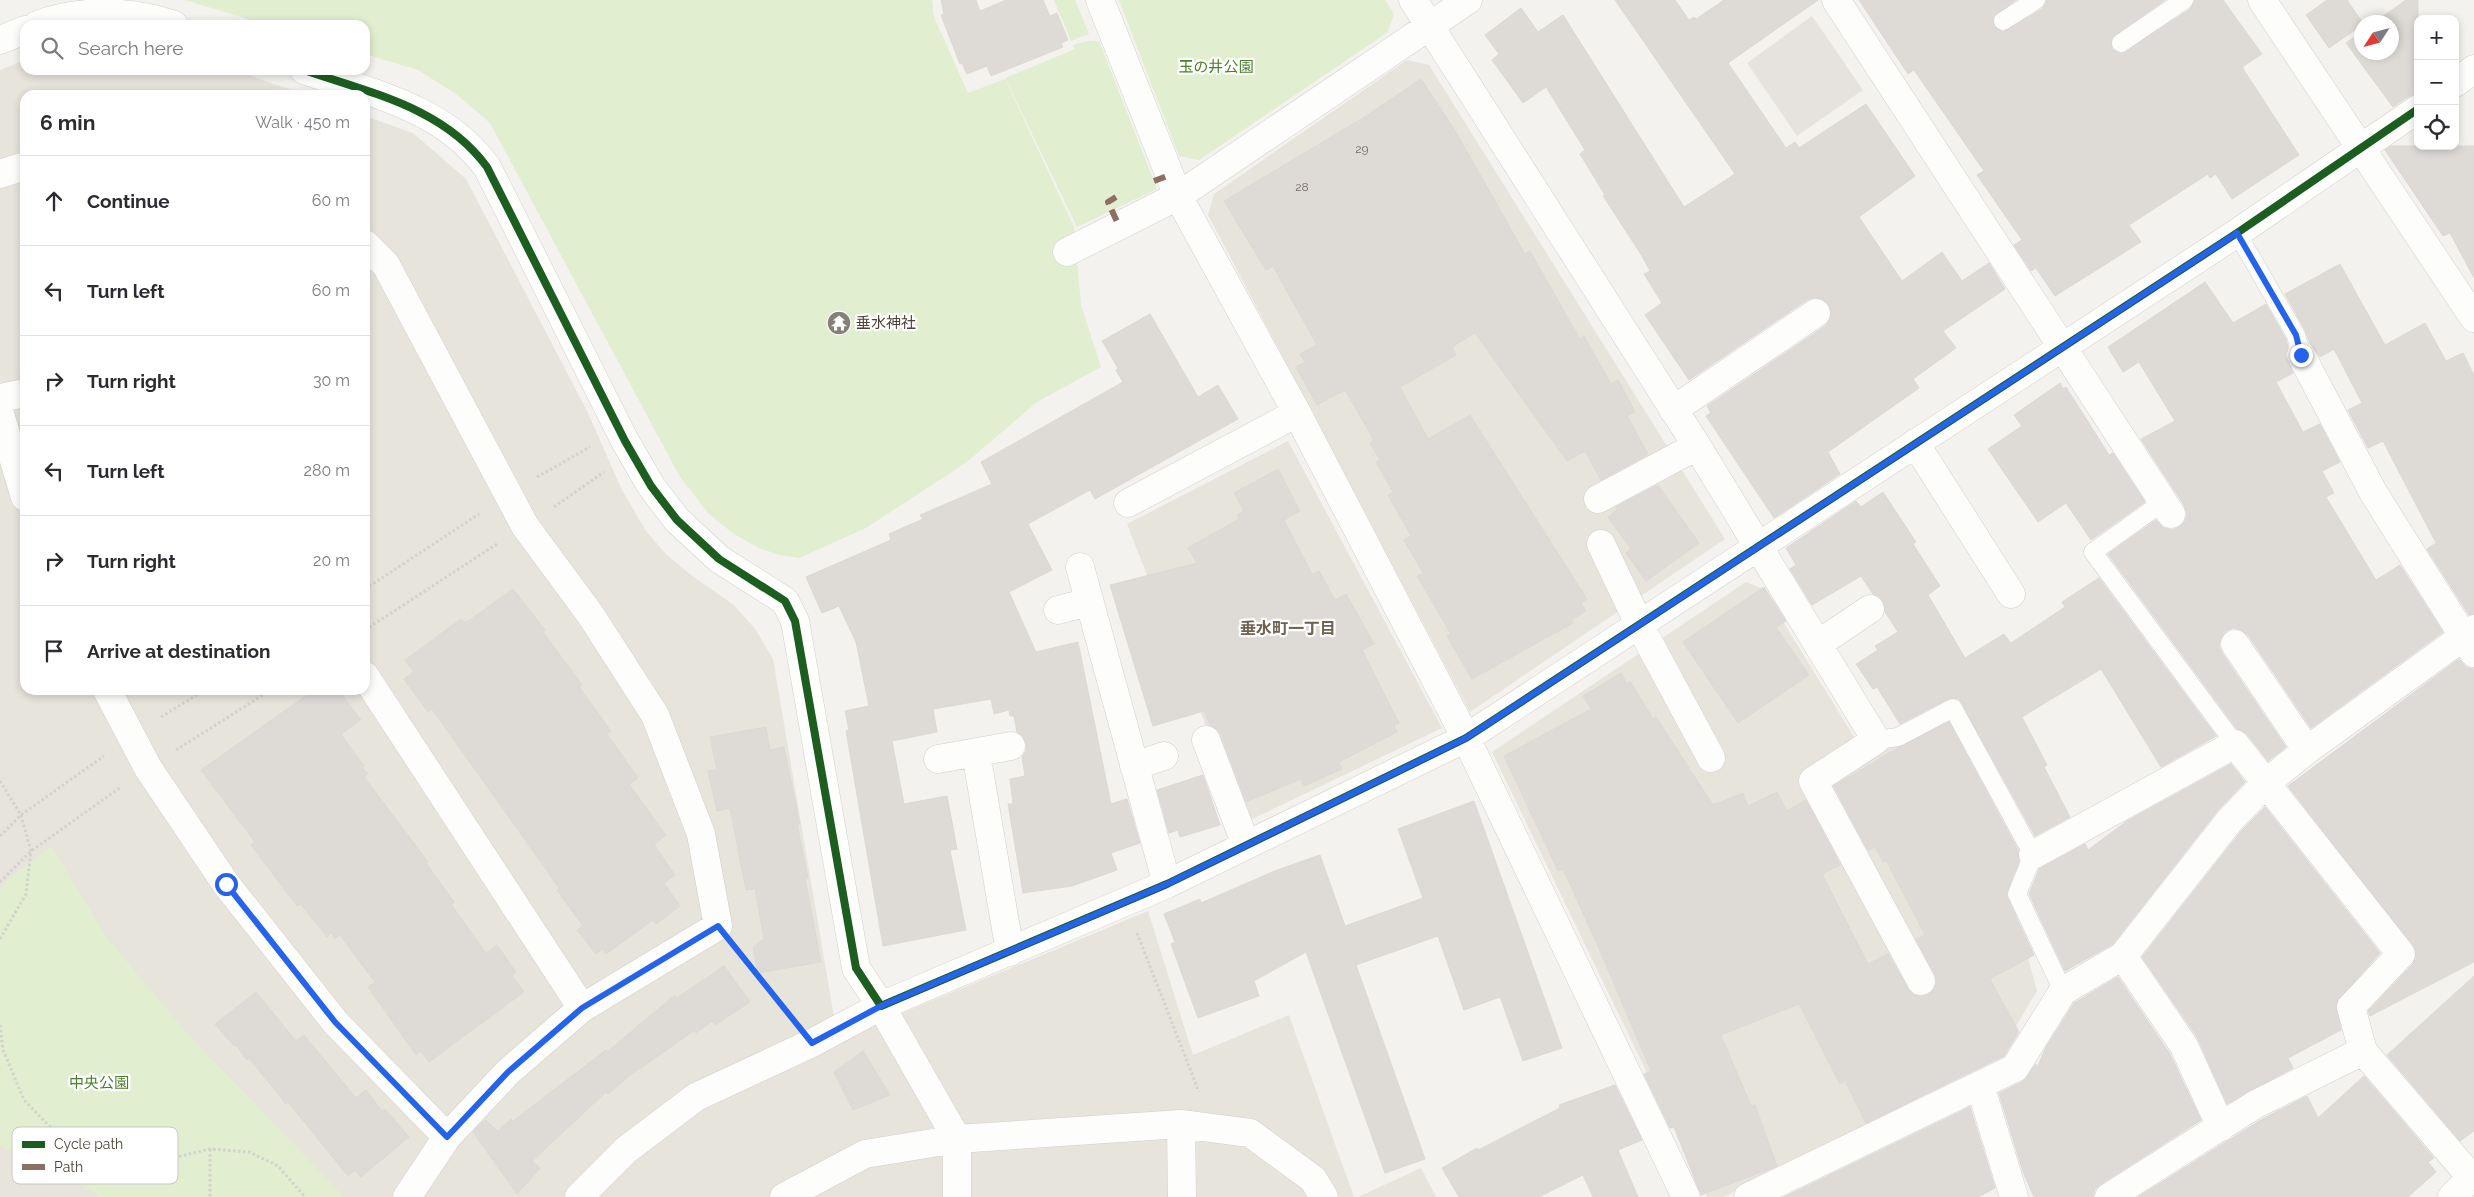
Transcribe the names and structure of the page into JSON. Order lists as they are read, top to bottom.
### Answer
{
  "districts": ["垂水町一丁目"],
  "parks": ["玉の井公園", "中央公園"],
  "places": {
    "temple": ["垂水神社"]
  },
  "house_numbers": ["29", "28"],
  "legend": ["Cycle path", "Path"],
  "north": "bottom left",
  "page": {
    "map_buttons": ["+", "−"],
    "search": "Search here",
    "heading": ["6 min", "Walk · 450 m"],
    "list": [
      ["Continue", "60 m"],
      ["Turn left", "60 m"],
      ["Turn right", "30 m"],
      ["Turn left", "280 m"],
      ["Turn right", "20 m"],
      "Arrive at destination"
    ]
  }
}
